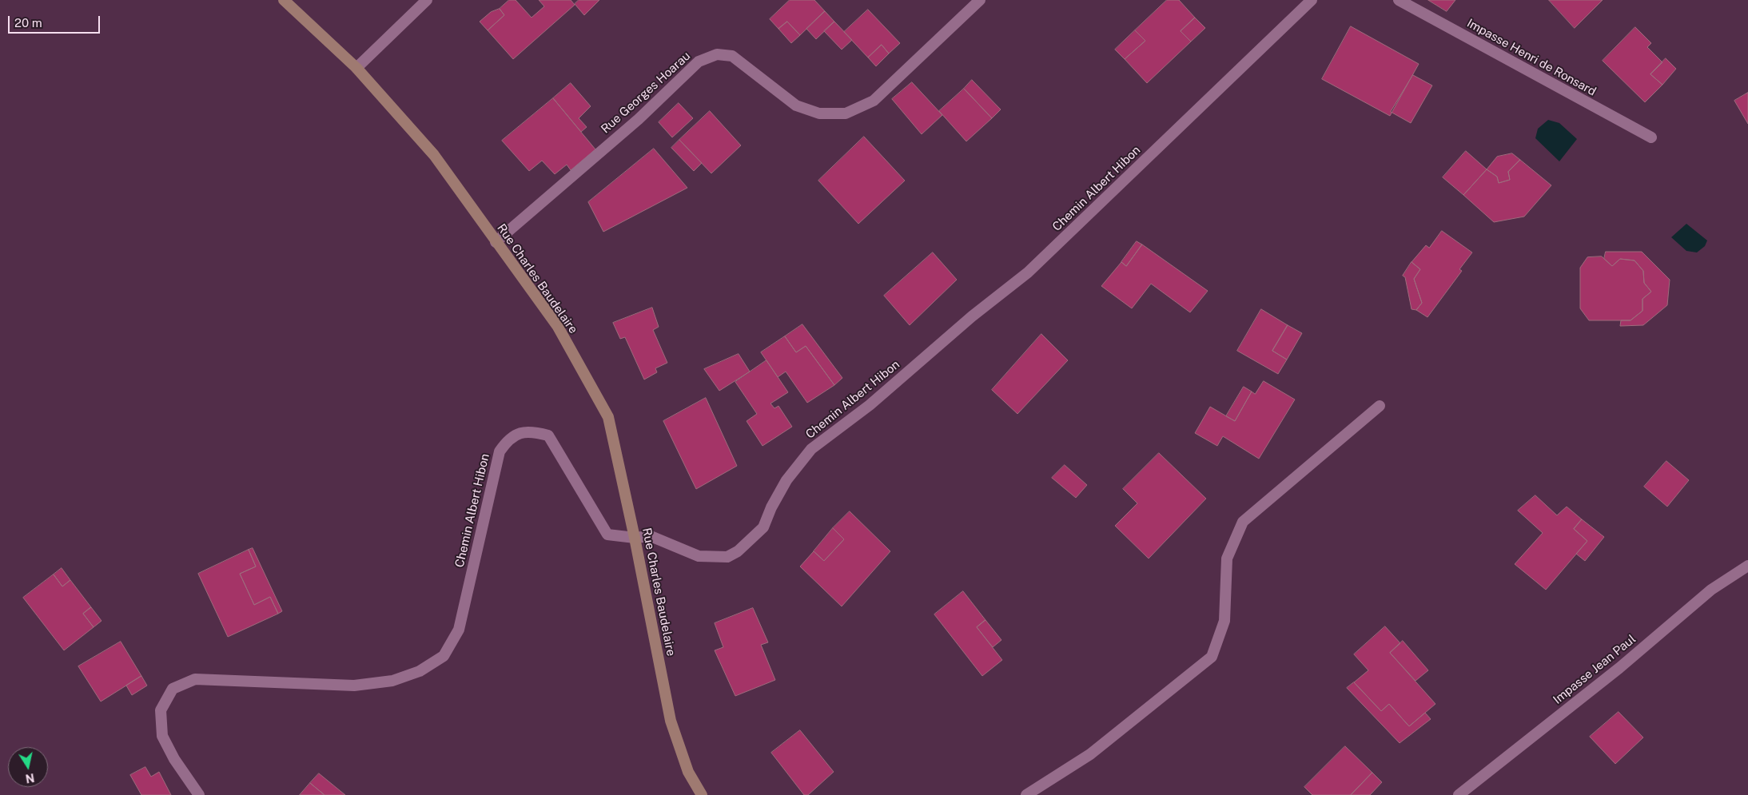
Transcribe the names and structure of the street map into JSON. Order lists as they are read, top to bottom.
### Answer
{
  "streets": {
    "main road": ["Rue Charles Baudelaire"],
    "street": [
      "Impasse Henri de Ronsard",
      "Rue Georges Hoarau",
      "Chemin Albert Hibon",
      "Impasse Jean Paul"
    ]
  },
  "crossings": [
    ["Rue Georges Hoarau", "Rue Charles Baudelaire"],
    ["Chemin Albert Hibon", "Rue Charles Baudelaire"]
  ],
  "scale_bar": "20 m",
  "north": "bottom"
}
